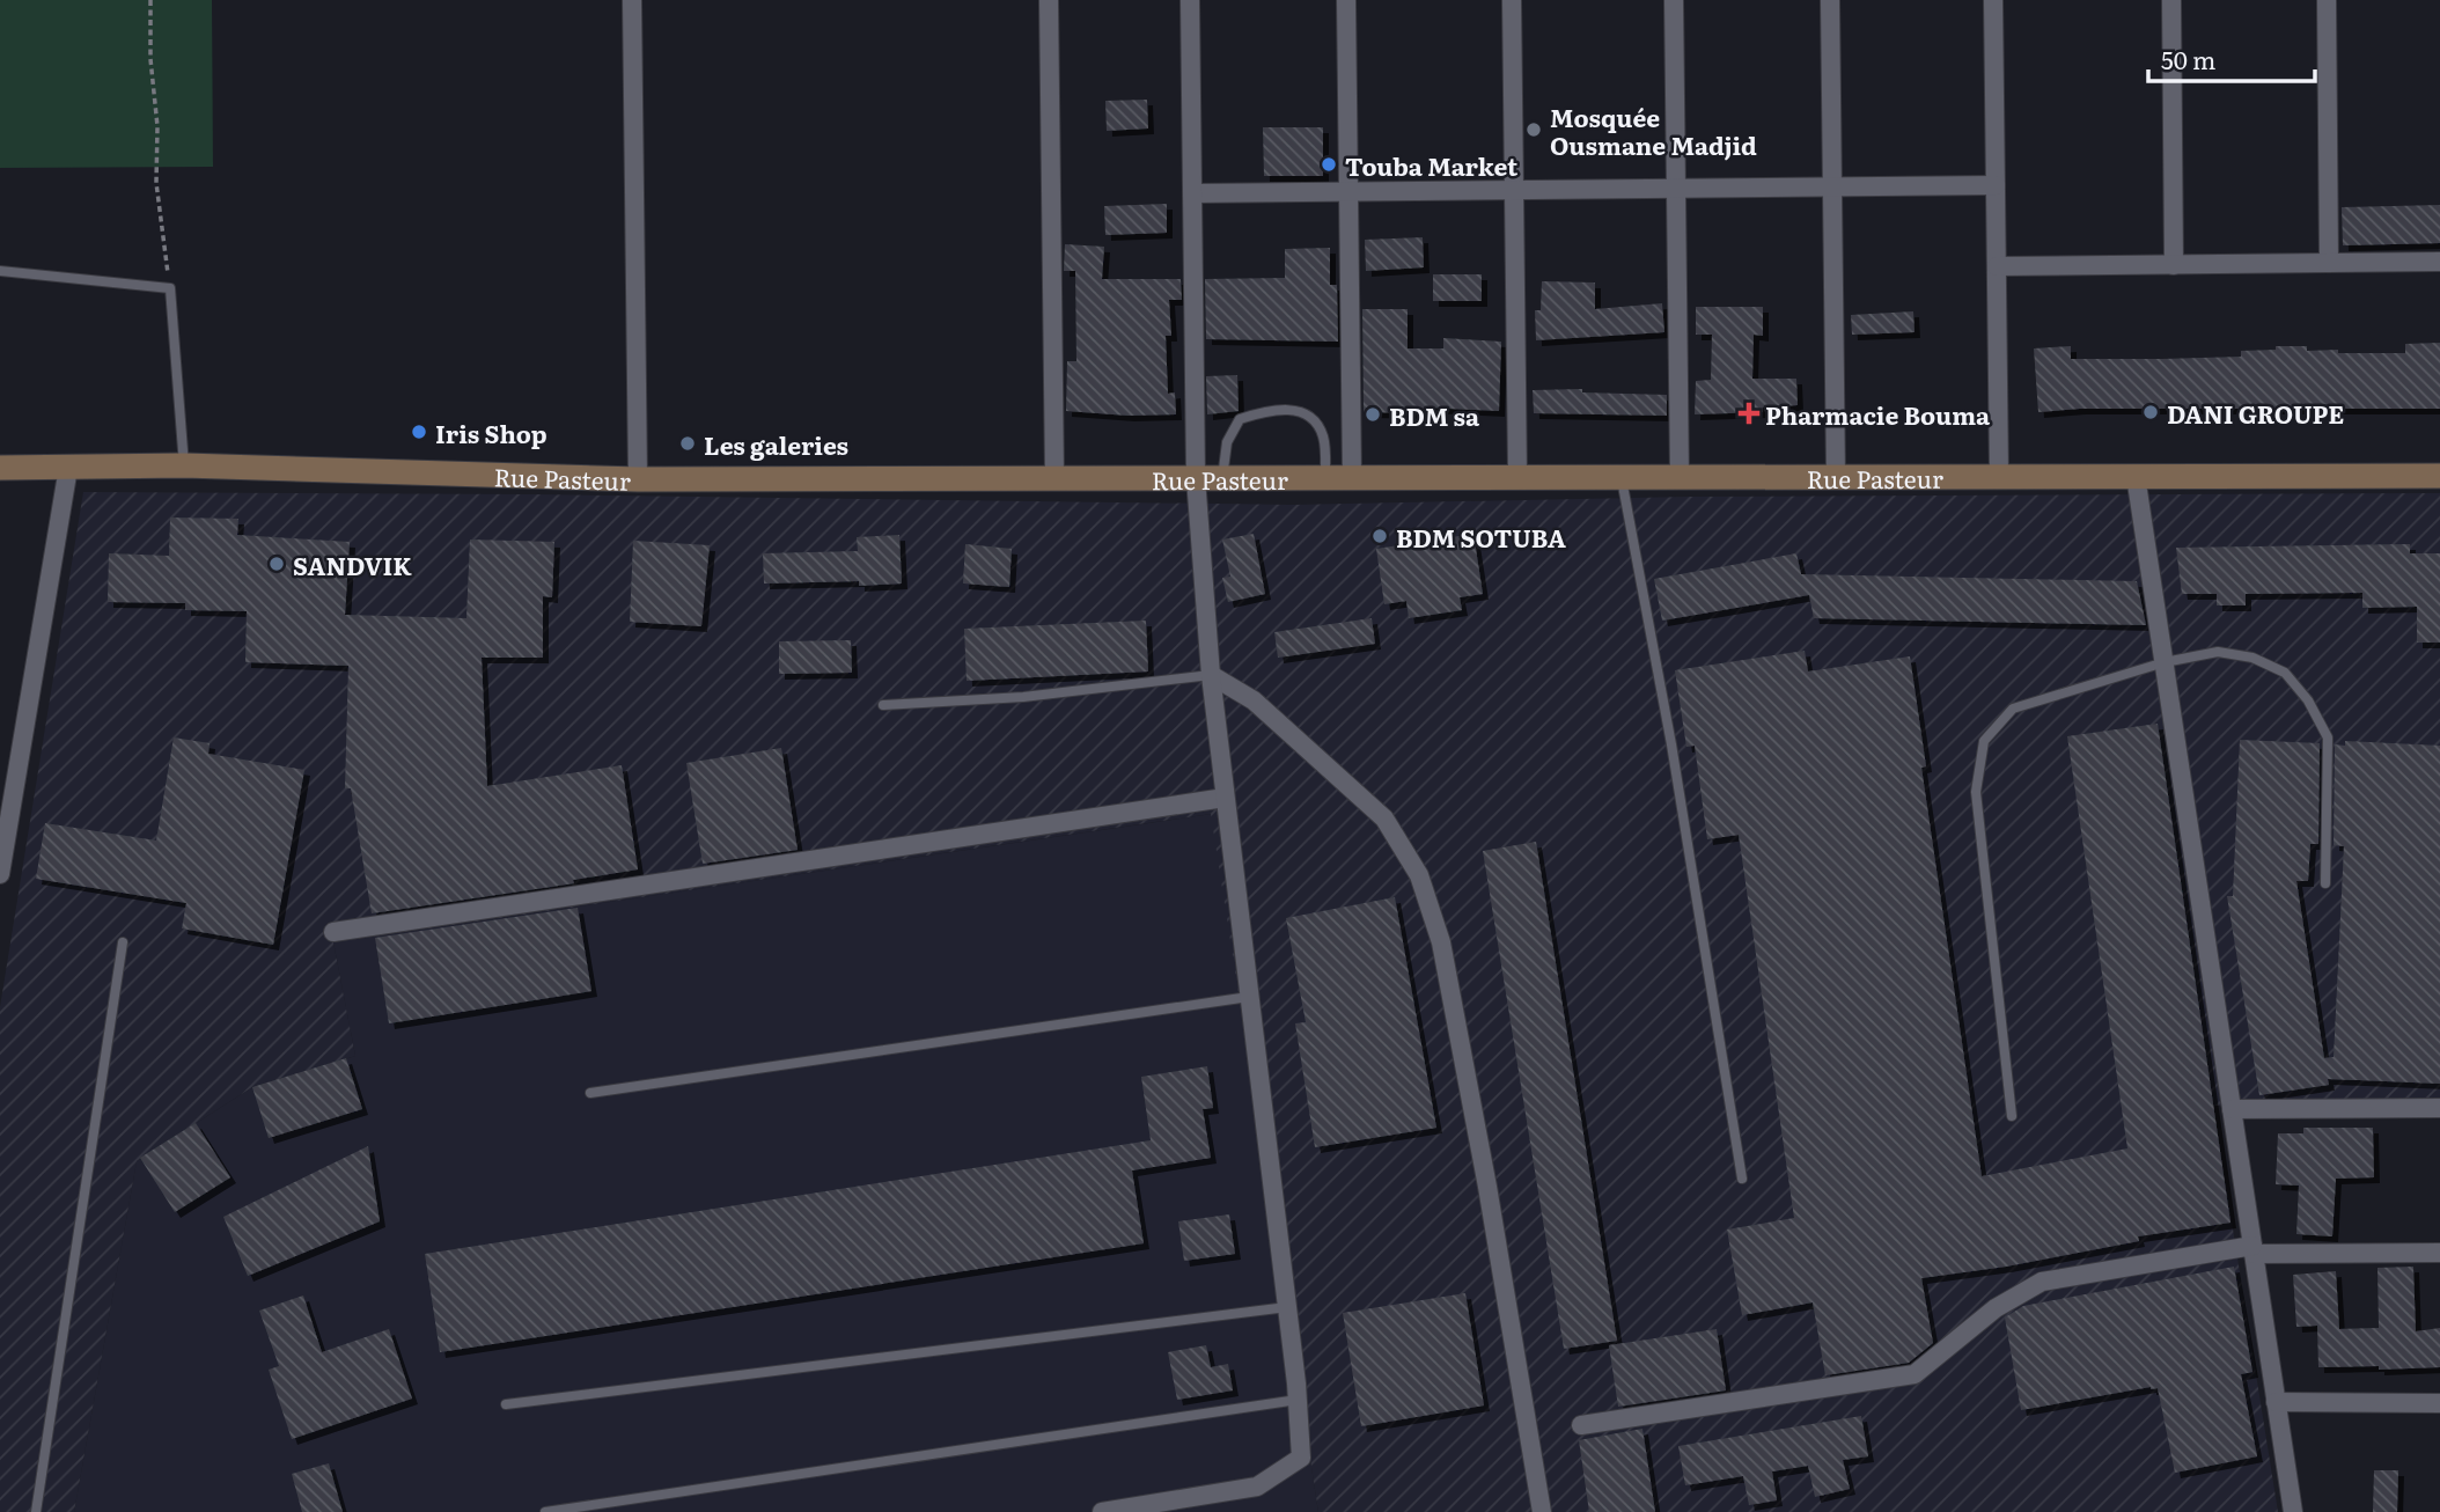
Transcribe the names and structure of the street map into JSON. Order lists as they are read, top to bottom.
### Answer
{
  "streets": {
    "main road": ["Rue Pasteur"]
  },
  "places": {
    "other": [
      "Mosquée Ousmane Madjid",
      "Touba Market",
      "DANI GROUPE",
      "BDM sa",
      "Iris Shop",
      "Les galeries",
      "BDM SOTUBA",
      "SANDVIK"
    ],
    "health": ["Pharmacie Bouma"]
  },
  "scale_bar": "50 m"
}
